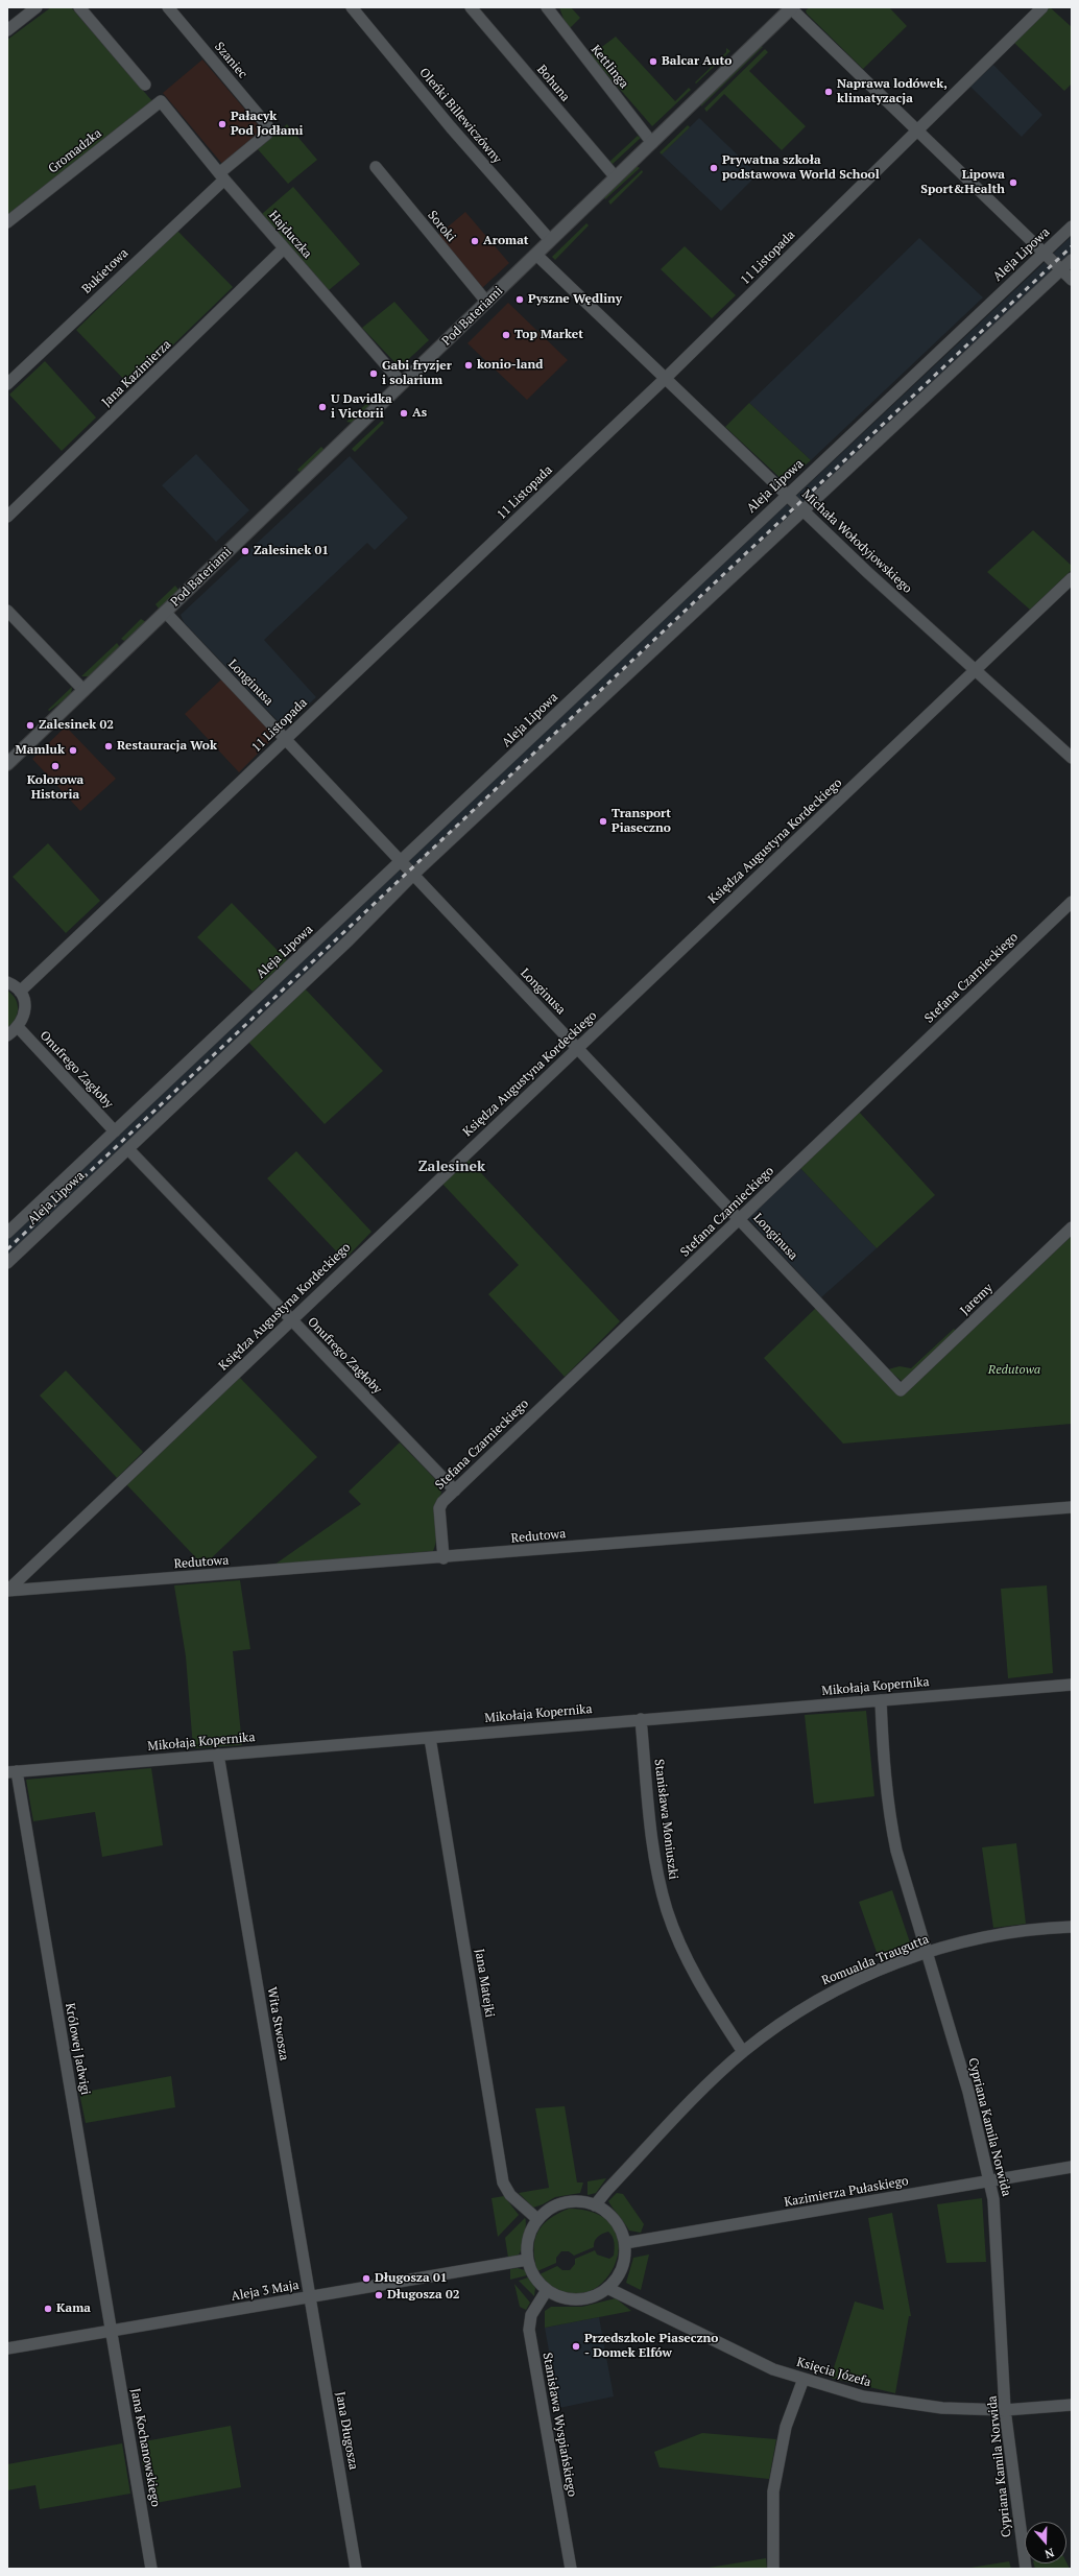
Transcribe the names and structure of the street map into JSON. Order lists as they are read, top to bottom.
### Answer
{
  "streets": {
    "street": [
      "Szaniec",
      "Kettlinga",
      "Bohuna",
      "Oleńki Billewiczówny",
      "Gromadzka",
      "Soroki",
      "Hajduczka",
      "Aleja Lipowa",
      "11 Listopada",
      "Bukietowa",
      "Pod Bateriami",
      "Jana Kazimierza",
      "Michała Wołodyjowskiego",
      "Longinusa",
      "Księdza Augustyna Kordeckiego",
      "Stefana Czarnieckiego",
      "Onufrego Zagłoby",
      "Jaremy",
      "Redutowa",
      "Mikołaja Kopernika",
      "Stanisława Moniuszki",
      "Romualda Traugutta",
      "Jana Matejki",
      "Wita Stwosza",
      "Królowej Jadwigi",
      "Cypriana Kamila Norwida",
      "Kazimierza Pułaskiego",
      "Aleja 3 Maja",
      "Księcia Józefa",
      "Stanisława Wyspiańskiego",
      "Jana Długosza",
      "Jana Kochanowskiego"
    ]
  },
  "crossings": [
    ["Szaniec", "Bukietowa"],
    ["Kettlinga", "Pod Bateriami"],
    ["Bohuna", "Pod Bateriami"],
    ["Oleńki Billewiczówny", "Pod Bateriami"],
    ["Gromadzka", "Hajduczka"],
    ["Soroki", "Pod Bateriami"],
    ["Hajduczka", "Bukietowa"],
    ["Hajduczka", "Pod Bateriami"],
    ["Hajduczka", "Jana Kazimierza"],
    ["Aleja Lipowa", "Michała Wołodyjowskiego"],
    ["Aleja Lipowa", "Longinusa"],
    ["Aleja Lipowa", "Onufrego Zagłoby"],
    ["11 Listopada", "Michała Wołodyjowskiego"],
    ["11 Listopada", "Longinusa"],
    ["Pod Bateriami", "Michała Wołodyjowskiego"],
    ["Pod Bateriami", "Longinusa"],
    ["Michała Wołodyjowskiego", "Księdza Augustyna Kordeckiego"],
    ["Longinusa", "Księdza Augustyna Kordeckiego"],
    ["Longinusa", "Stefana Czarnieckiego"],
    ["Longinusa", "Jaremy"],
    ["Księdza Augustyna Kordeckiego", "Onufrego Zagłoby"],
    ["Księdza Augustyna Kordeckiego", "Redutowa"],
    ["Stefana Czarnieckiego", "Onufrego Zagłoby"],
    ["Stefana Czarnieckiego", "Redutowa"],
    ["Mikołaja Kopernika", "Stanisława Moniuszki"],
    ["Mikołaja Kopernika", "Jana Matejki"],
    ["Mikołaja Kopernika", "Wita Stwosza"],
    ["Mikołaja Kopernika", "Królowej Jadwigi"],
    ["Mikołaja Kopernika", "Cypriana Kamila Norwida"],
    ["Stanisława Moniuszki", "Romualda Traugutta"],
    ["Romualda Traugutta", "Jana Matejki"],
    ["Romualda Traugutta", "Cypriana Kamila Norwida"],
    ["Romualda Traugutta", "Kazimierza Pułaskiego"],
    ["Romualda Traugutta", "Aleja 3 Maja"],
    ["Romualda Traugutta", "Księcia Józefa"],
    ["Romualda Traugutta", "Stanisława Wyspiańskiego"],
    ["Jana Matejki", "Kazimierza Pułaskiego"],
    ["Jana Matejki", "Aleja 3 Maja"],
    ["Jana Matejki", "Księcia Józefa"],
    ["Jana Matejki", "Stanisława Wyspiańskiego"],
    ["Wita Stwosza", "Aleja 3 Maja"],
    ["Wita Stwosza", "Jana Długosza"],
    ["Królowej Jadwigi", "Aleja 3 Maja"],
    ["Królowej Jadwigi", "Jana Kochanowskiego"],
    ["Cypriana Kamila Norwida", "Kazimierza Pułaskiego"],
    ["Cypriana Kamila Norwida", "Księcia Józefa"],
    ["Kazimierza Pułaskiego", "Aleja 3 Maja"],
    ["Kazimierza Pułaskiego", "Księcia Józefa"],
    ["Kazimierza Pułaskiego", "Stanisława Wyspiańskiego"],
    ["Aleja 3 Maja", "Księcia Józefa"],
    ["Aleja 3 Maja", "Stanisława Wyspiańskiego"],
    ["Aleja 3 Maja", "Jana Długosza"],
    ["Aleja 3 Maja", "Jana Kochanowskiego"],
    ["Księcia Józefa", "Stanisława Wyspiańskiego"]
  ],
  "districts": ["Zalesinek"],
  "parks": ["Redutowa"],
  "places": [
    "Balcar Auto",
    "Naprawa lodówek, klimatyzacja",
    "Pałacyk Pod Jodłami",
    "Prywatna szkoła podstawowa World School",
    "Lipowa Sport&Health",
    "Aromat",
    "Pyszne Wędliny",
    "Top Market",
    "konio-land",
    "Gabi fryzjer i solarium",
    "U Davidka i Victorii",
    "As",
    "Zalesinek 01",
    "Zalesinek 02",
    "Restauracja Wok",
    "Mamluk",
    "Kolorowa Historia",
    "Transport Piaseczno",
    "Długosza 01",
    "Długosza 02",
    "Kama",
    "Przedszkole Piaseczno - Domek Elfów"
  ],
  "north": "bottom"
}
